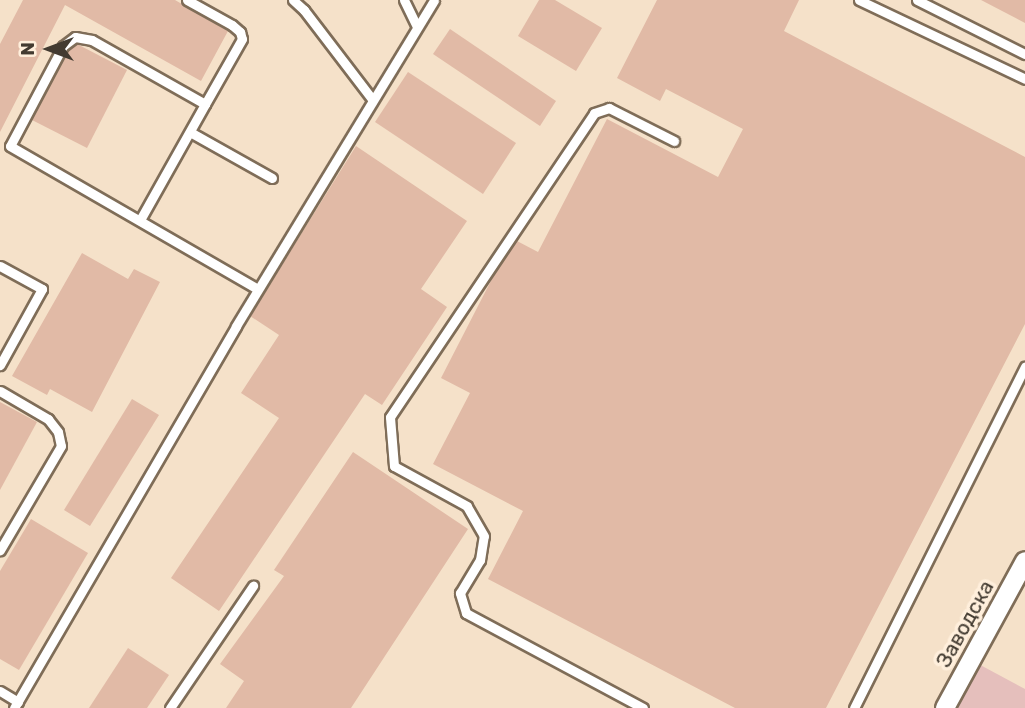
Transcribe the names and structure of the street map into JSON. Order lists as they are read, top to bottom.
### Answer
{
  "streets": {
    "street": ["Заводска"]
  },
  "north": "left"
}
